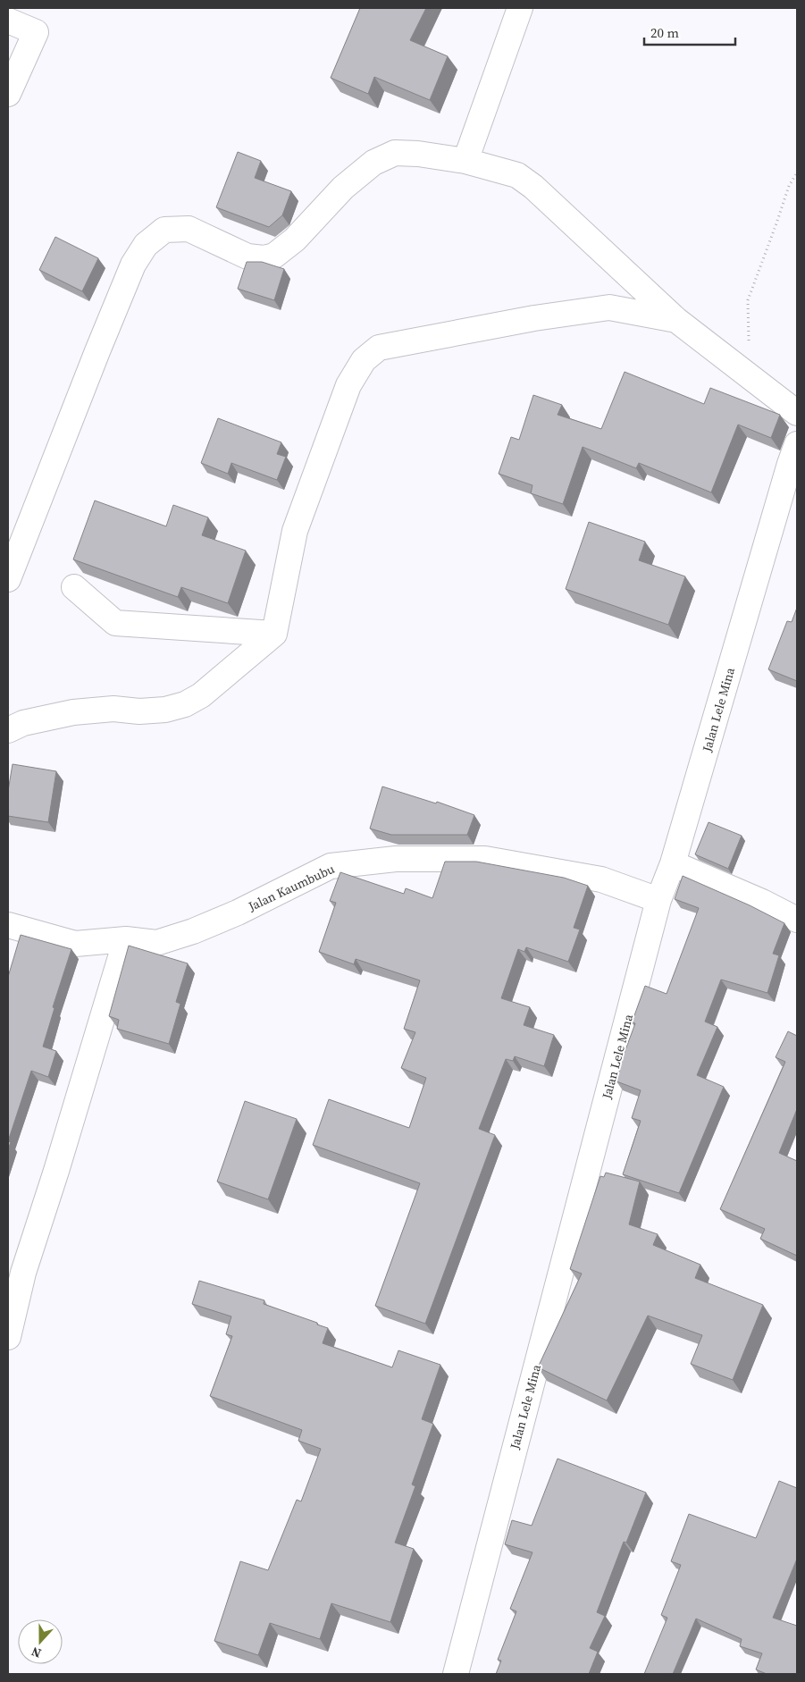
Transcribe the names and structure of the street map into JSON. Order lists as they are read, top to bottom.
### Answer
{
  "streets": {
    "street": ["Jalan Lele Mina", "Jalan Kaumbubu"]
  },
  "crossings": [
    ["Jalan Lele Mina", "Jalan Kaumbubu"]
  ],
  "scale_bar": "20 m",
  "north": "bottom"
}
